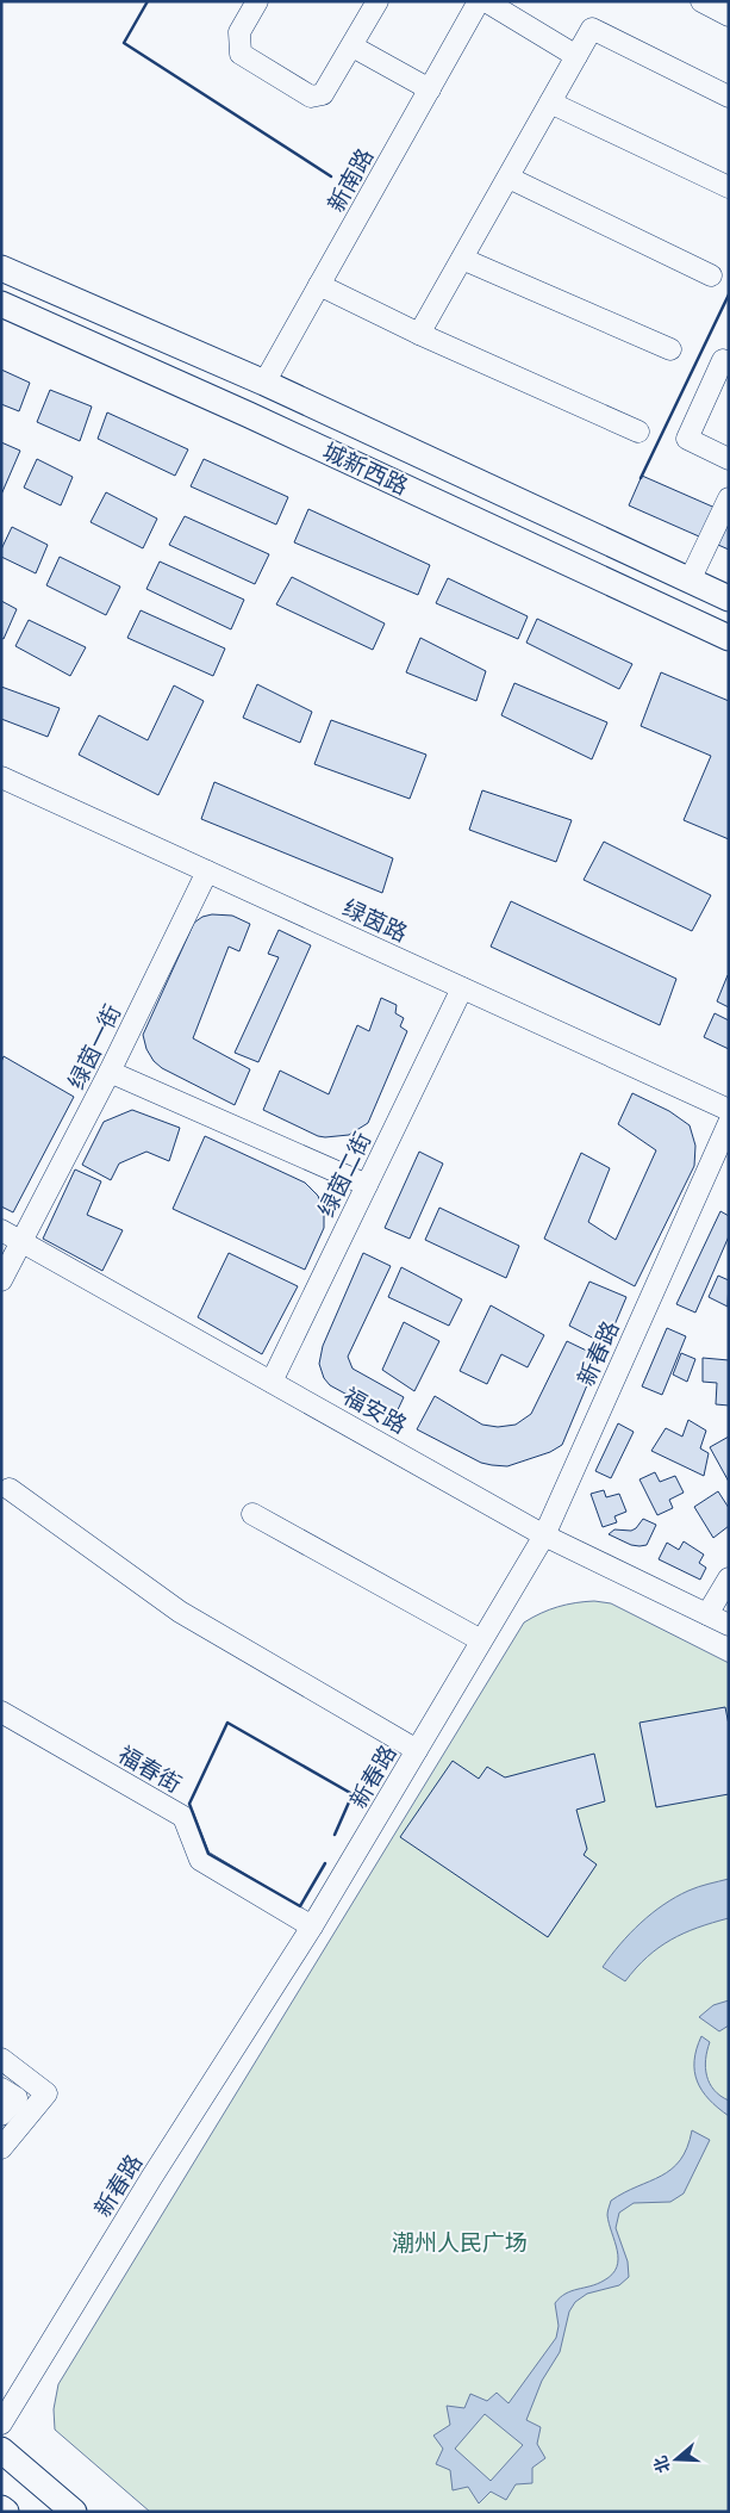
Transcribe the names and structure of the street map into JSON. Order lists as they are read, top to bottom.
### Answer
{
  "streets": {
    "main road": ["城新西路"],
    "street": [
      "新南路",
      "绿茵路",
      "绿茵一街",
      "绿茵二街",
      "新春路",
      "福安路",
      "福春街"
    ]
  },
  "crossings": [
    ["新南路", "城新西路"],
    ["绿茵路", "绿茵一街"],
    ["绿茵路", "绿茵二街"],
    ["绿茵一街", "福安路"],
    ["绿茵二街", "福安路"],
    ["新春路", "福安路"],
    ["新春路", "福春街"]
  ],
  "parks": ["潮州人民广场"],
  "north": "left"
}
